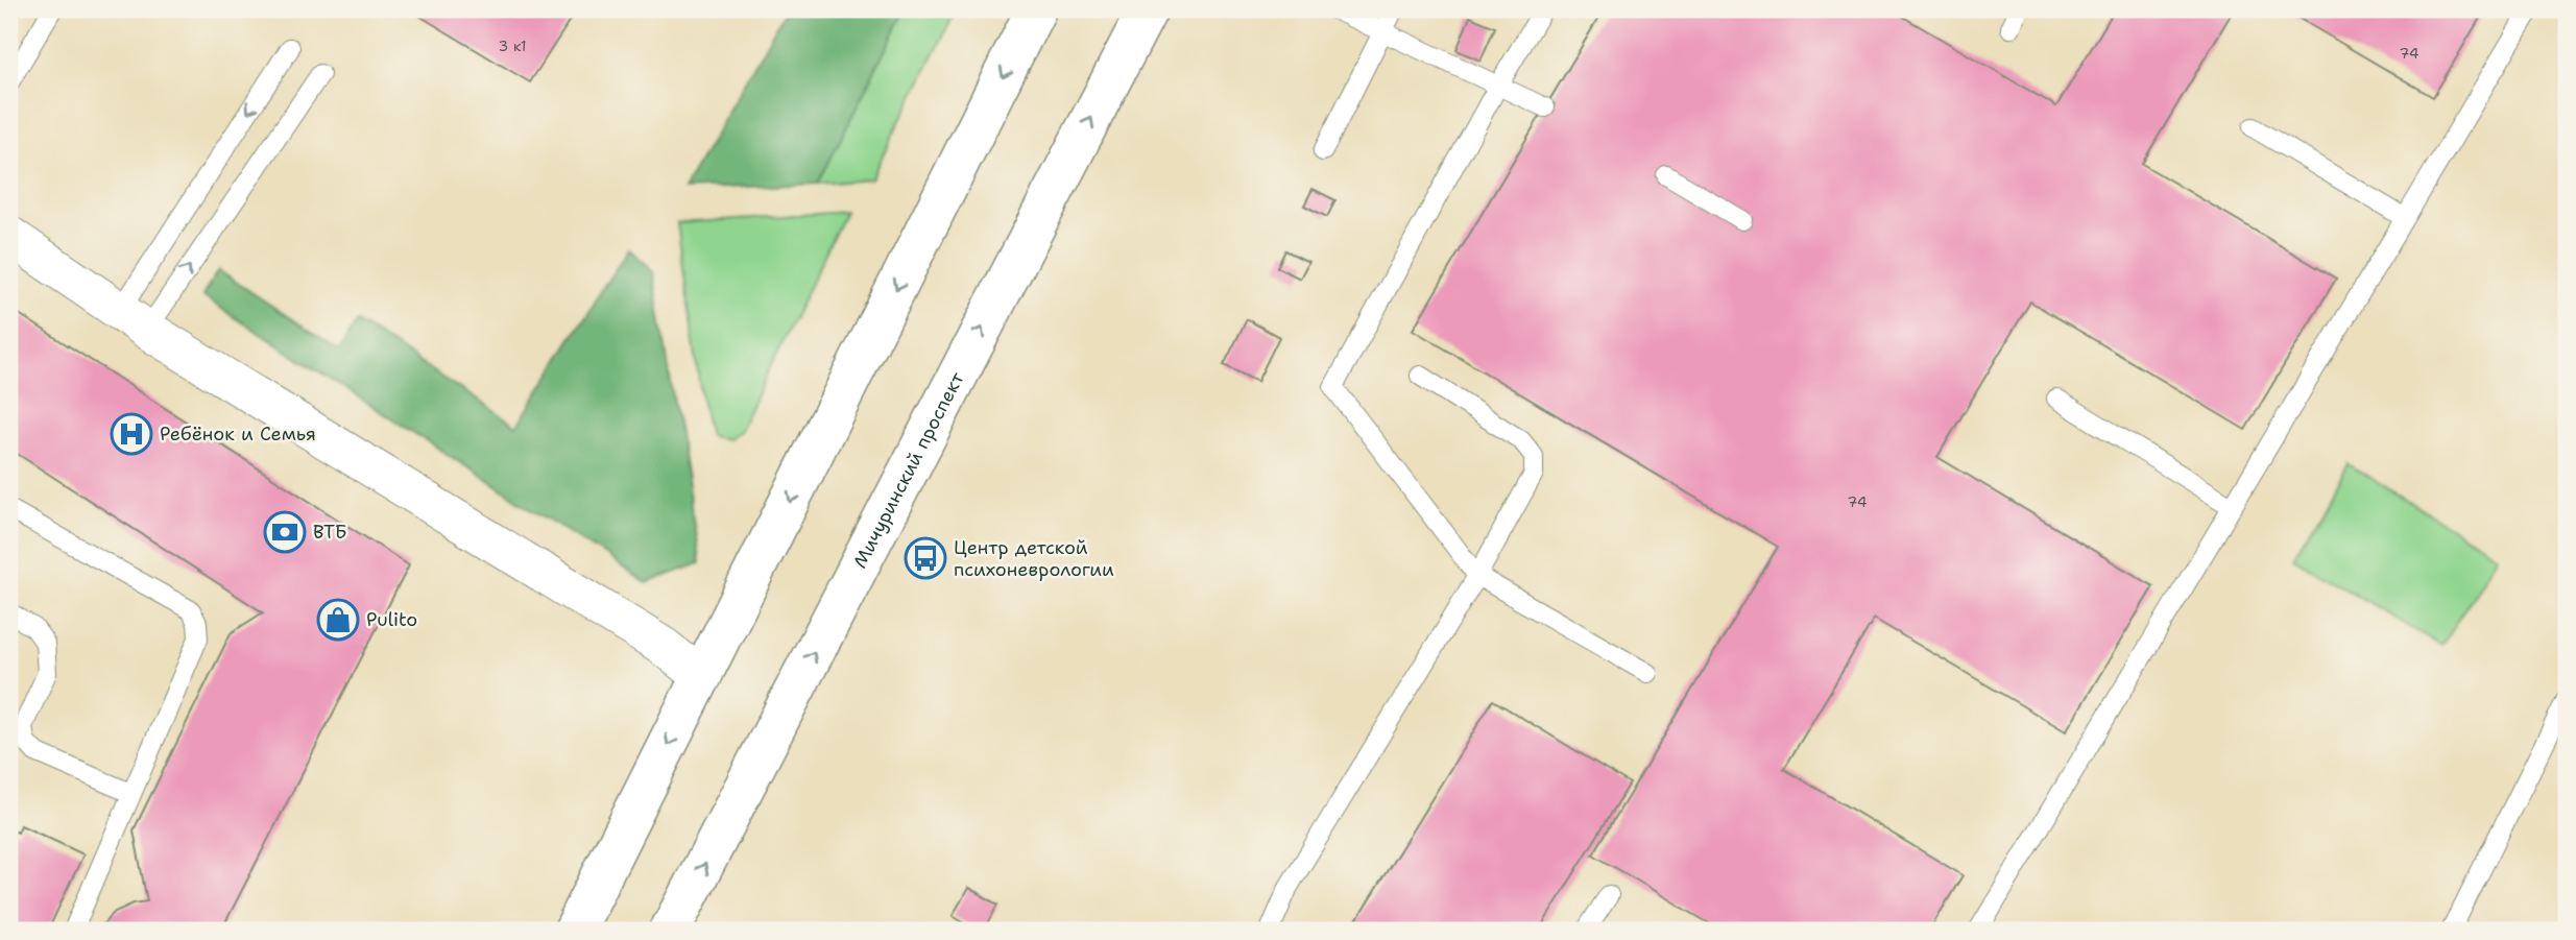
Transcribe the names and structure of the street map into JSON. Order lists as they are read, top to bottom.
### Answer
{
  "streets": {
    "main road": ["Мичуринский проспект"]
  },
  "places": {
    "hospital": ["Ребёнок и Семья"],
    "bank": ["ВТБ"],
    "bus stop": ["Центр детской психоневрологии"],
    "shop": ["Pulito"]
  },
  "house_numbers": ["3 к1", "74", "74"]
}
